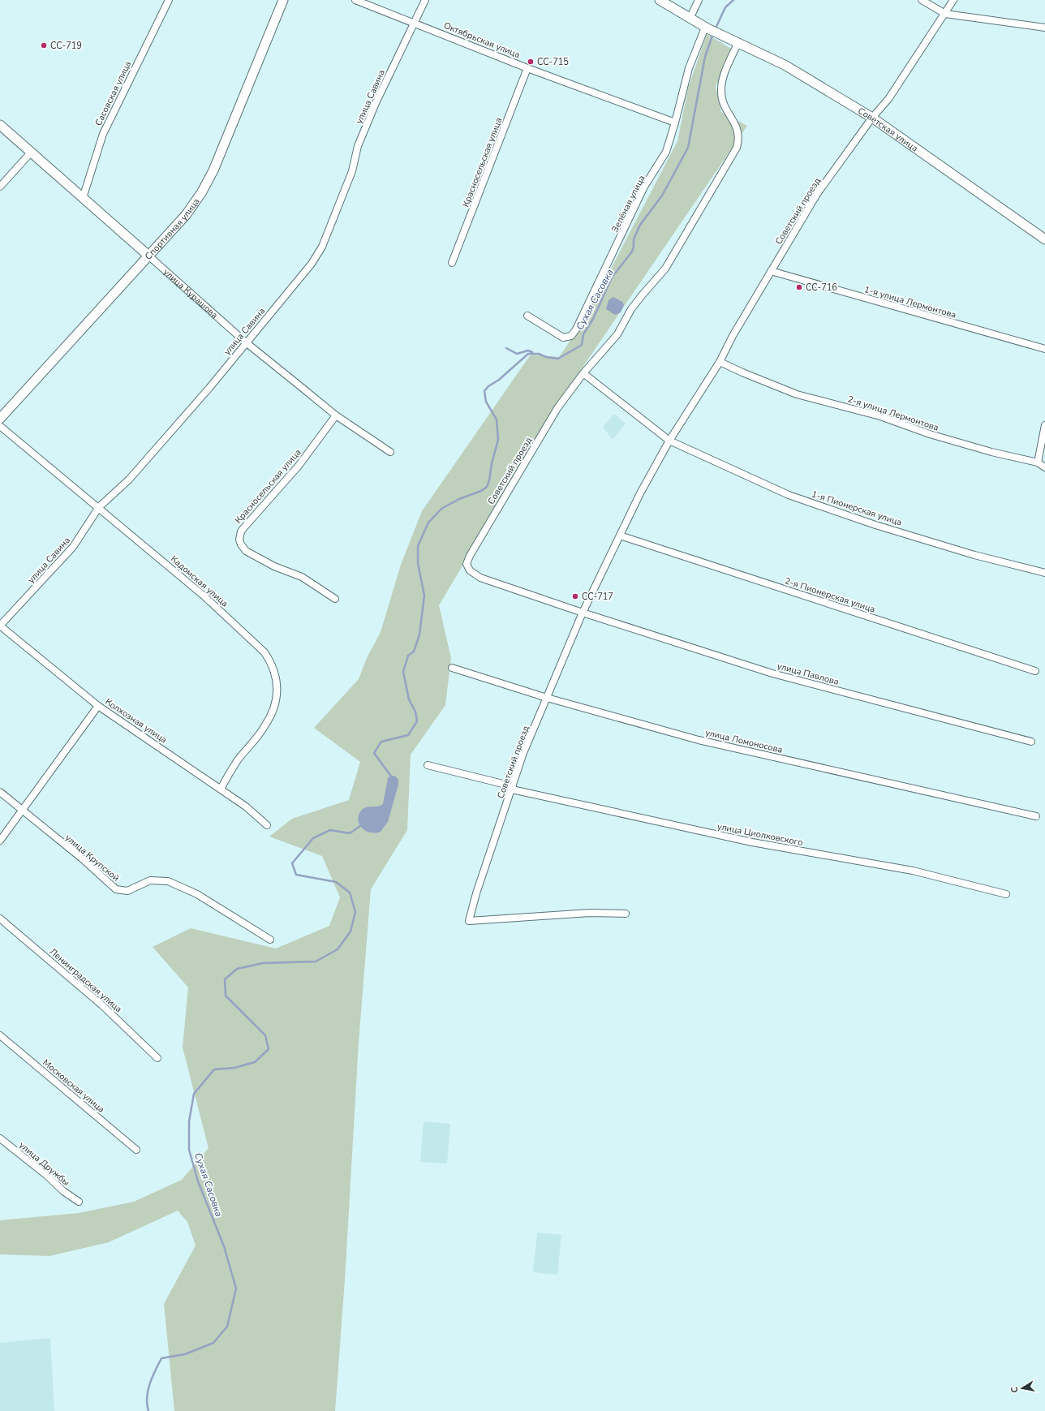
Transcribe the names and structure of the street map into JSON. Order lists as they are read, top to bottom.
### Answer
{
  "streets": {
    "street": [
      "Октябрьская улица",
      "Сасовская улица",
      "улица Савина",
      "Советская улица",
      "Красносельская улица",
      "Зелёная улица",
      "Советский проезд",
      "Спортивная улица",
      "улица Курашова",
      "1-я улица Лермонтова",
      "2-я улица Лермонтова",
      "1-я Пионерская улица",
      "Кадомская улица",
      "2-я Пионерская улица",
      "улица Павлова",
      "Колхозная улица",
      "улица Ломоносова",
      "улица Циолковского",
      "улица Крупской",
      "Ленинградская улица",
      "Московская улица",
      "улица Дружбы"
    ]
  },
  "crossings": [
    ["Октябрьская улица", "улица Савина"],
    ["Октябрьская улица", "Красносельская улица"],
    ["Октябрьская улица", "Зелёная улица"],
    ["Сасовская улица", "улица Курашова"],
    ["улица Савина", "улица Курашова"],
    ["улица Савина", "Кадомская улица"],
    ["улица Савина", "Колхозная улица"],
    ["Советская улица", "Зелёная улица"],
    ["Советская улица", "Советский проезд"],
    ["Красносельская улица", "улица Курашова"],
    ["Советский проезд", "1-я улица Лермонтова"],
    ["Советский проезд", "2-я улица Лермонтова"],
    ["Советский проезд", "1-я Пионерская улица"],
    ["Советский проезд", "2-я Пионерская улица"],
    ["Советский проезд", "улица Павлова"],
    ["Советский проезд", "улица Ломоносова"],
    ["Советский проезд", "улица Циолковского"],
    ["Спортивная улица", "улица Курашова"],
    ["Кадомская улица", "Колхозная улица"]
  ],
  "water": ["Сухая Сасовка"],
  "places": [
    "СС-719",
    "СС-715",
    "СС-716",
    "СС-717"
  ],
  "north": "left"
}
